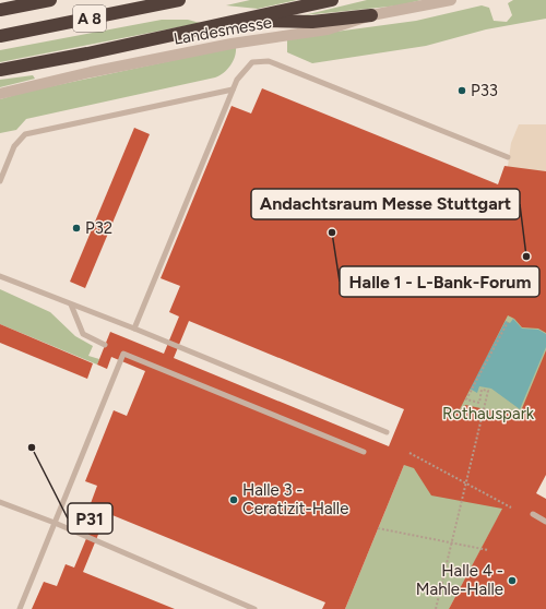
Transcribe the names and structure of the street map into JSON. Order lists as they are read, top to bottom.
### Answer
{
  "streets": {
    "highway": ["A 8"],
    "street": ["Landesmesse"]
  },
  "parks": ["Rothauspark"],
  "places": [
    "P33",
    "P32",
    "Halle 1 - L-Bank-Forum",
    "Andachtsraum Messe Stuttgart",
    "P31",
    "Halle 3 - Ceratizit-Halle",
    "Halle 4 - Mahle-Halle"
  ]
}
